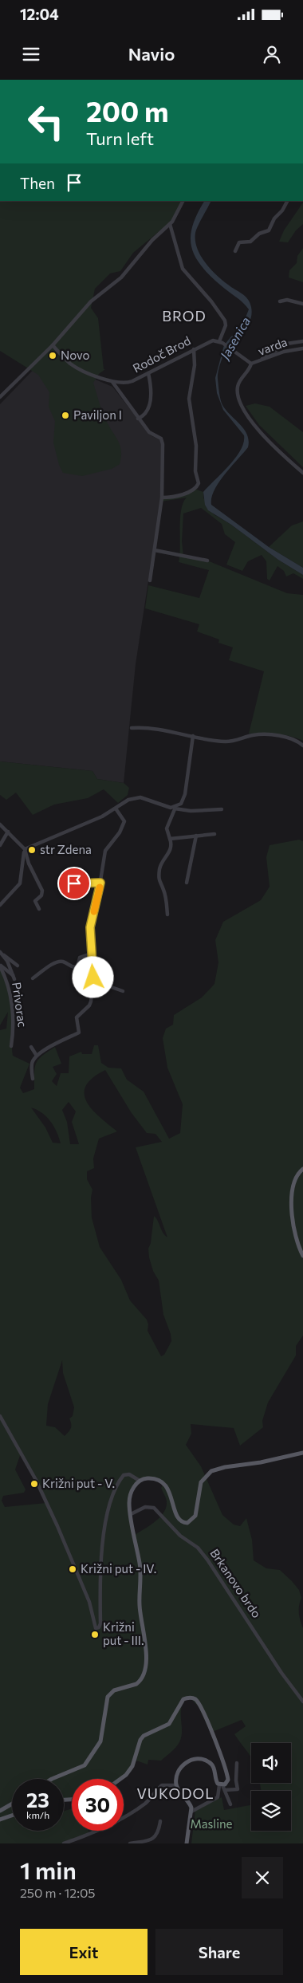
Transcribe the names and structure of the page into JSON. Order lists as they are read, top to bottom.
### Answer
{
  "streets": {
    "street": [
      "varda",
      "Rodoč Brod",
      "Privorac",
      "Brkanovo brdo"
    ]
  },
  "crossings": [
    ["varda", "Rodoč Brod"]
  ],
  "districts": ["BROD", "VUKODOL"],
  "water": ["Jasenica"],
  "parks": ["Masline"],
  "places": [
    "Novo",
    "Paviljon I",
    "str Zdena",
    "Križni put - V.",
    "Križni put - IV.",
    "Križni put - III."
  ],
  "page": {
    "status": "12:04",
    "header": "Navio",
    "turn": ["200 m", "Turn left"],
    "then": "Then",
    "speed": "23 km/h",
    "limit": "30",
    "heading": ["1 min", "250 m · 12:05"],
    "buttons": ["Exit", "Share"]
  }
}
